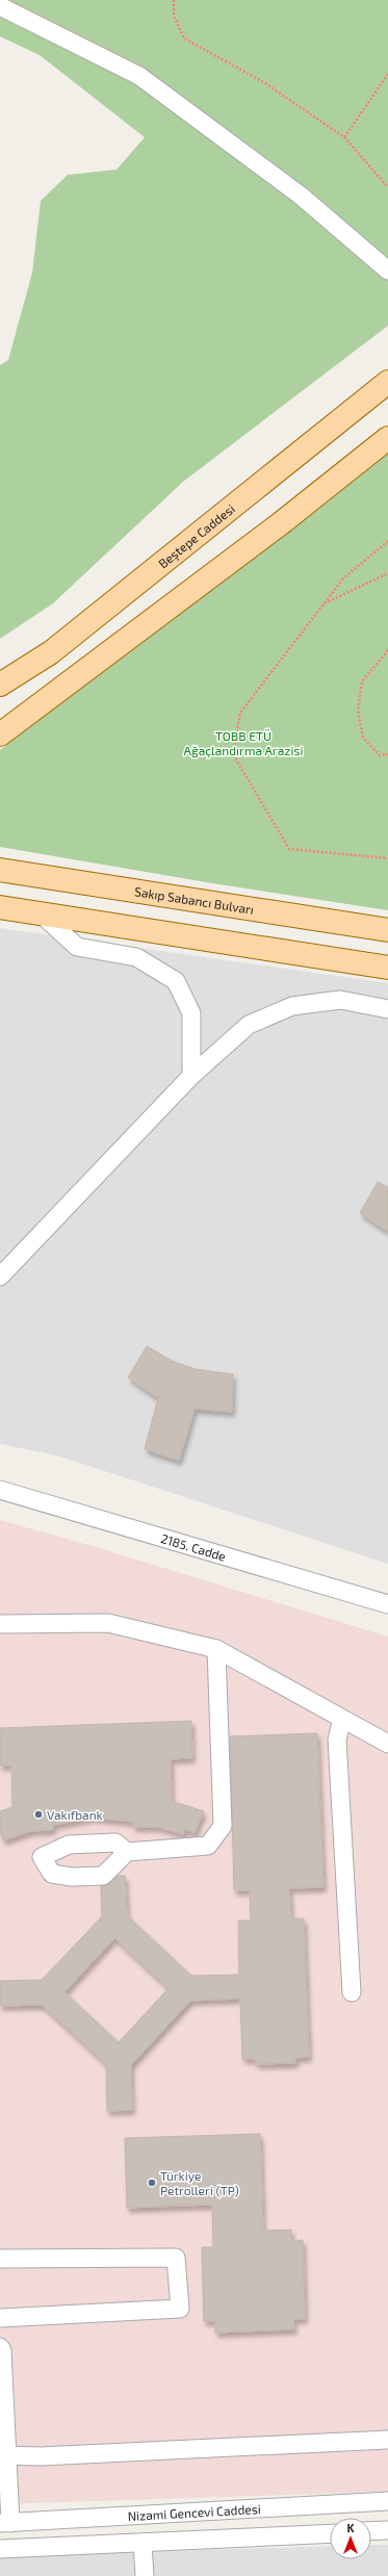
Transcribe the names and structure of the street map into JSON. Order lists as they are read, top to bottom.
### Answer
{
  "streets": {
    "main road": ["Beştepe Caddesi", "Sakıp Sabancı Bulvarı"],
    "street": ["2185. Cadde", "Nizami Gencevi Caddesi"]
  },
  "parks": ["TOBB ETÜ Ağaçlandırma Arazisi"],
  "places": ["Vakıfbank", "Türkiye Petrolleri (TP)"],
  "north": "top"
}
